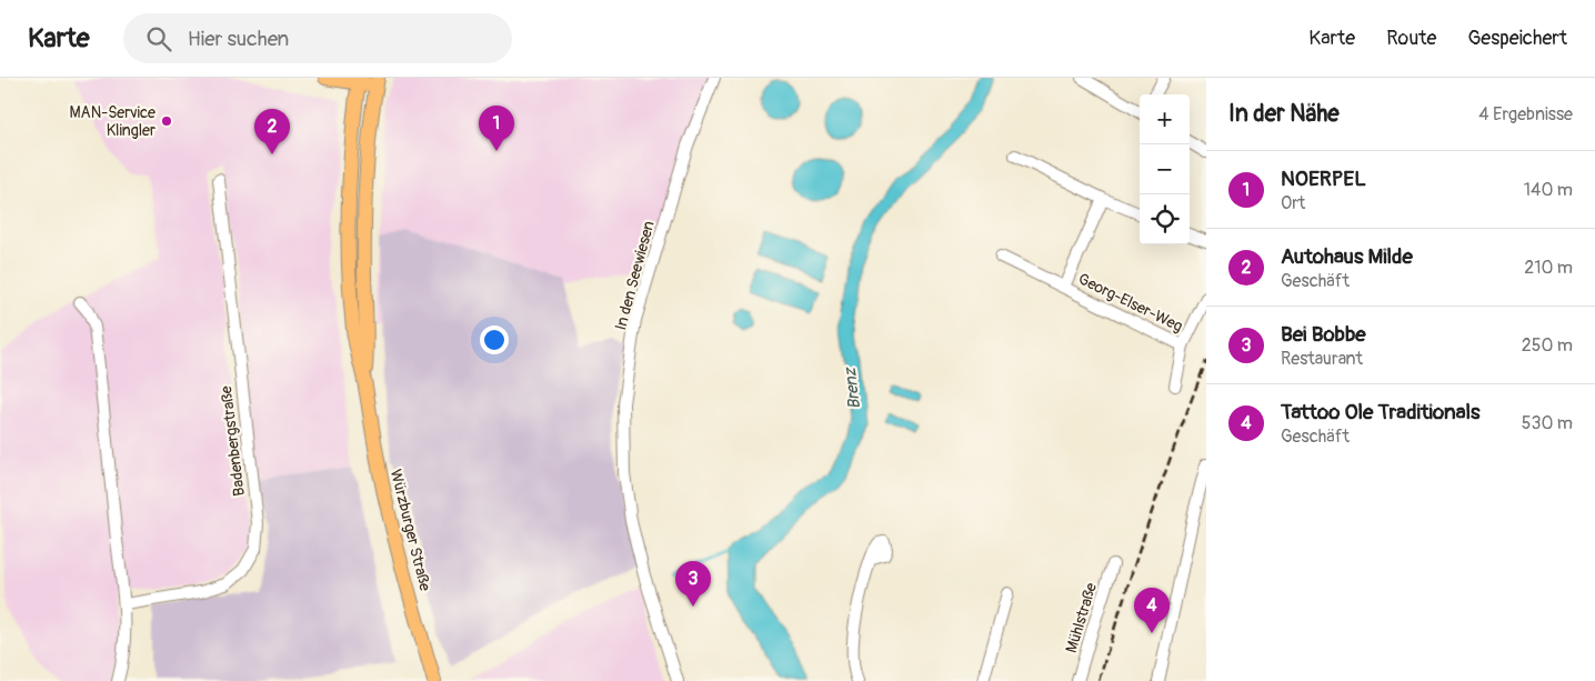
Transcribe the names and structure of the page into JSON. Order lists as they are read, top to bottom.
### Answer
{
  "streets": {
    "main road": ["Würzburger Straße"],
    "street": [
      "In den Seewiesen",
      "Georg-Elser-Weg",
      "Badenbergstraße",
      "Mühlstraße"
    ]
  },
  "water": ["Brenz"],
  "places": ["MAN-Service Klingler"],
  "page": {
    "header": "Karte",
    "search": "Hier suchen",
    "nav": ["Karte", "Route", "Gespeichert"],
    "heading": ["In der Nähe", "4 Ergebnisse"],
    "map_buttons": ["+", "−"],
    "pins": [
      "1",
      "2",
      "3",
      "4"
    ],
    "list": [
      {
        "mark": "1",
        "name": "NOERPEL",
        "note": "Ort",
        "value": "140 m"
      },
      {
        "mark": "2",
        "name": "Autohaus Milde",
        "note": "Geschäft",
        "value": "210 m"
      },
      {
        "mark": "3",
        "name": "Bei Bobbe",
        "note": "Restaurant",
        "value": "250 m"
      },
      {
        "mark": "4",
        "name": "Tattoo Ole Traditionals",
        "note": "Geschäft",
        "value": "530 m"
      }
    ]
  }
}
